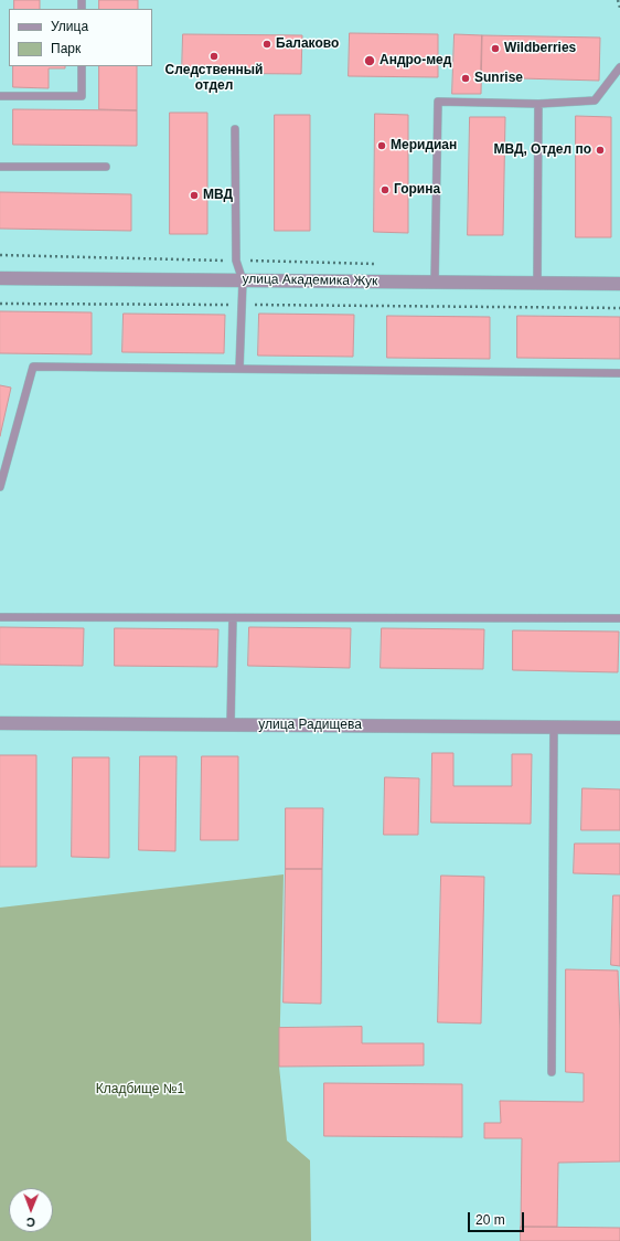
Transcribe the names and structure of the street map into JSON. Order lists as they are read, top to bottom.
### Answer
{
  "streets": {
    "street": ["улица Академика Жук", "улица Радищева"]
  },
  "parks": ["Кладбище №1"],
  "places": [
    "Балаково",
    "Wildberries",
    "Следственный отдел",
    "Андро-мед",
    "Sunrise",
    "Меридиан",
    "МВД, Отдел по",
    "Горина",
    "МВД"
  ],
  "legend": ["Улица", "Парк"],
  "scale_bar": "20 m",
  "north": "bottom"
}
